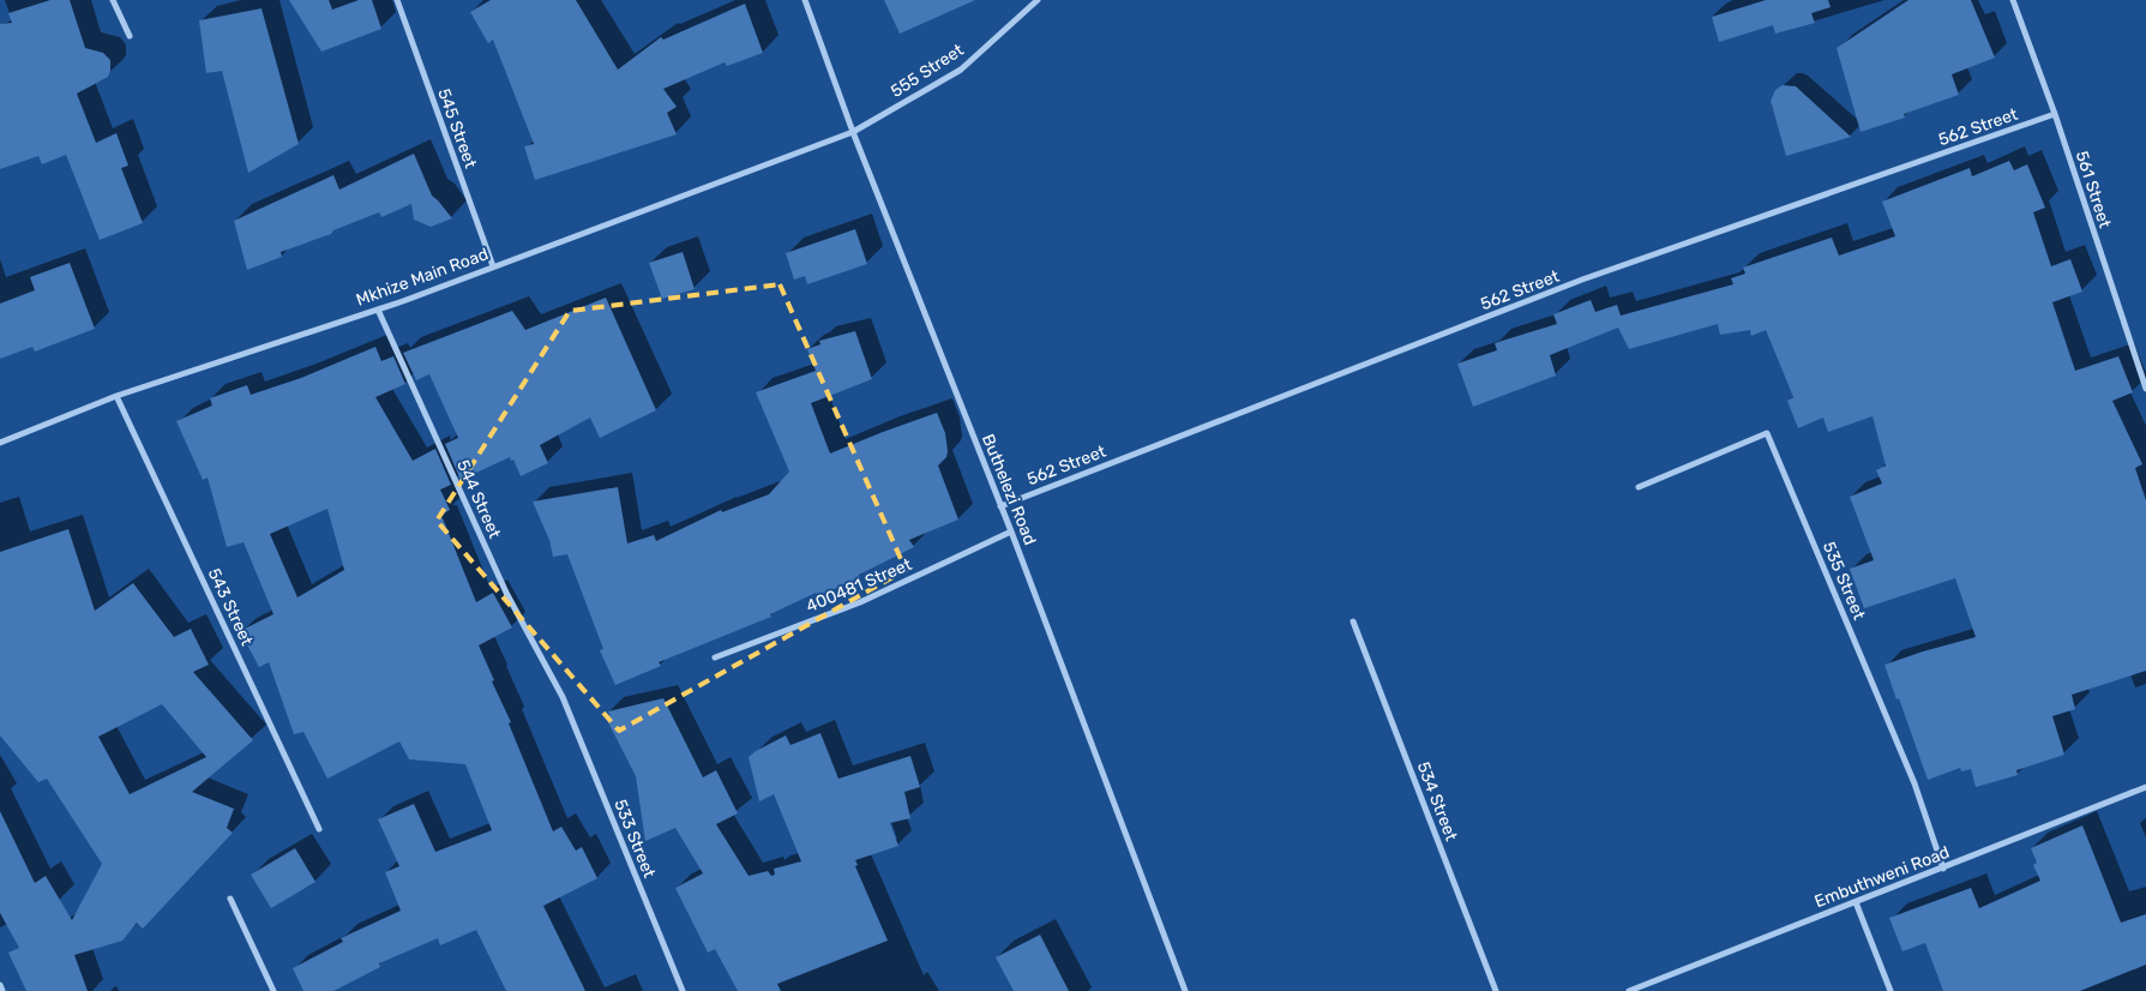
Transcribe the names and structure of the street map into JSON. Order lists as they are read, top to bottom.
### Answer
{
  "streets": {
    "street": [
      "555 Street",
      "562 Street",
      "545 Street",
      "561 Street",
      "Mkhize Main Road",
      "Buthelezi Road",
      "544 Street",
      "535 Street",
      "400481 Street",
      "543 Street",
      "534 Street",
      "533 Street",
      "Embuthweni Road"
    ]
  },
  "crossings": [
    ["555 Street", "Mkhize Main Road"],
    ["555 Street", "Buthelezi Road"],
    ["562 Street", "561 Street"],
    ["562 Street", "Buthelezi Road"],
    ["545 Street", "Mkhize Main Road"],
    ["Mkhize Main Road", "Buthelezi Road"],
    ["Mkhize Main Road", "544 Street"],
    ["Mkhize Main Road", "543 Street"],
    ["Buthelezi Road", "400481 Street"],
    ["544 Street", "533 Street"],
    ["535 Street", "Embuthweni Road"]
  ]
}
